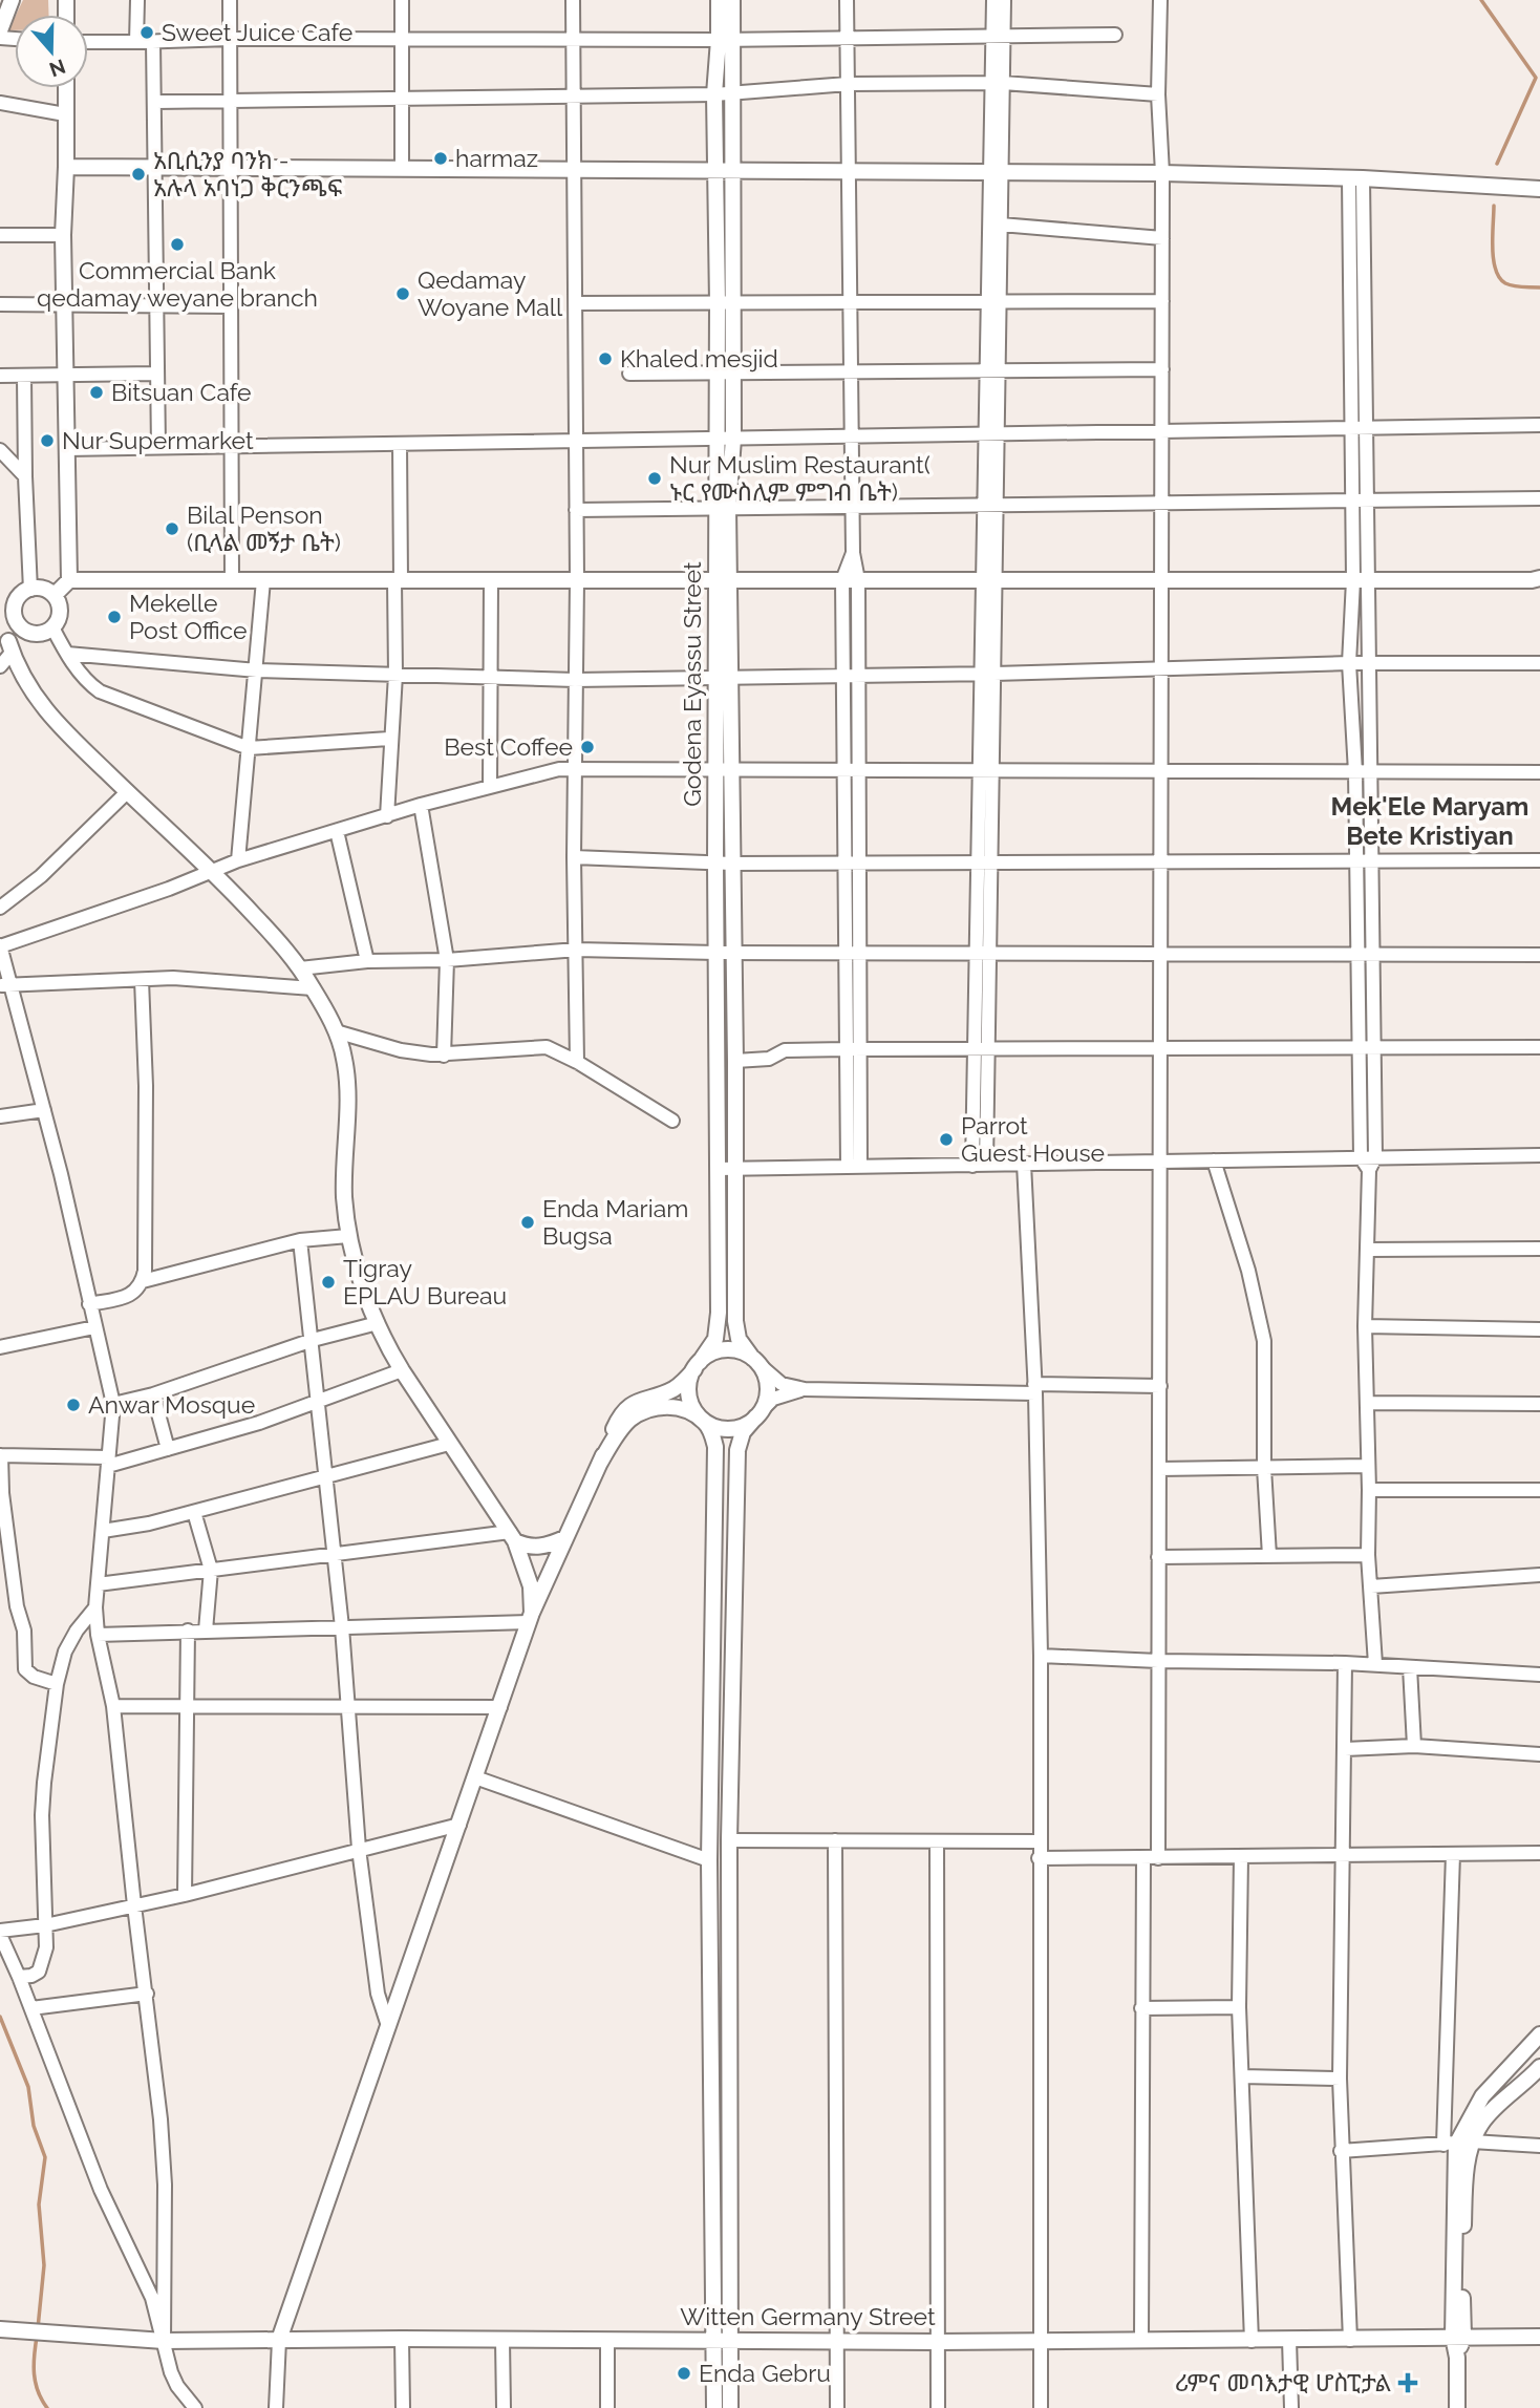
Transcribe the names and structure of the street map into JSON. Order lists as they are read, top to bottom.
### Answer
{
  "streets": {
    "street": ["Godena Eyassu Street", "Witten Germany Street"]
  },
  "districts": ["Mek'Ele Maryam Bete Kristiyan"],
  "places": {
    "other": [
      "Sweet Juice Cafe",
      "harmaz",
      "አቢሲንያ ባንክ - አሉላ አባነጋ ቅርንጫፍ",
      "Commercial Bank qedamay weyane branch",
      "Qedamay Woyane Mall",
      "Khaled mesjid",
      "Bitsuan Cafe",
      "Nur Supermarket",
      "Nur Muslim Restaurant( ኑር የሙስሊም ምግብ ቤት)",
      "Bilal Penson (ቢላል መኝታ ቤት)",
      "Mekelle Post Office",
      "Best Coffee",
      "Parrot Guest House",
      "Enda Mariam Bugsa",
      "Tigray EPLAU Bureau",
      "Anwar Mosque",
      "Enda Gebru"
    ],
    "health": ["ሪምና መባእታዊ ሆስፒታል"]
  },
  "north": "bottom"
}
